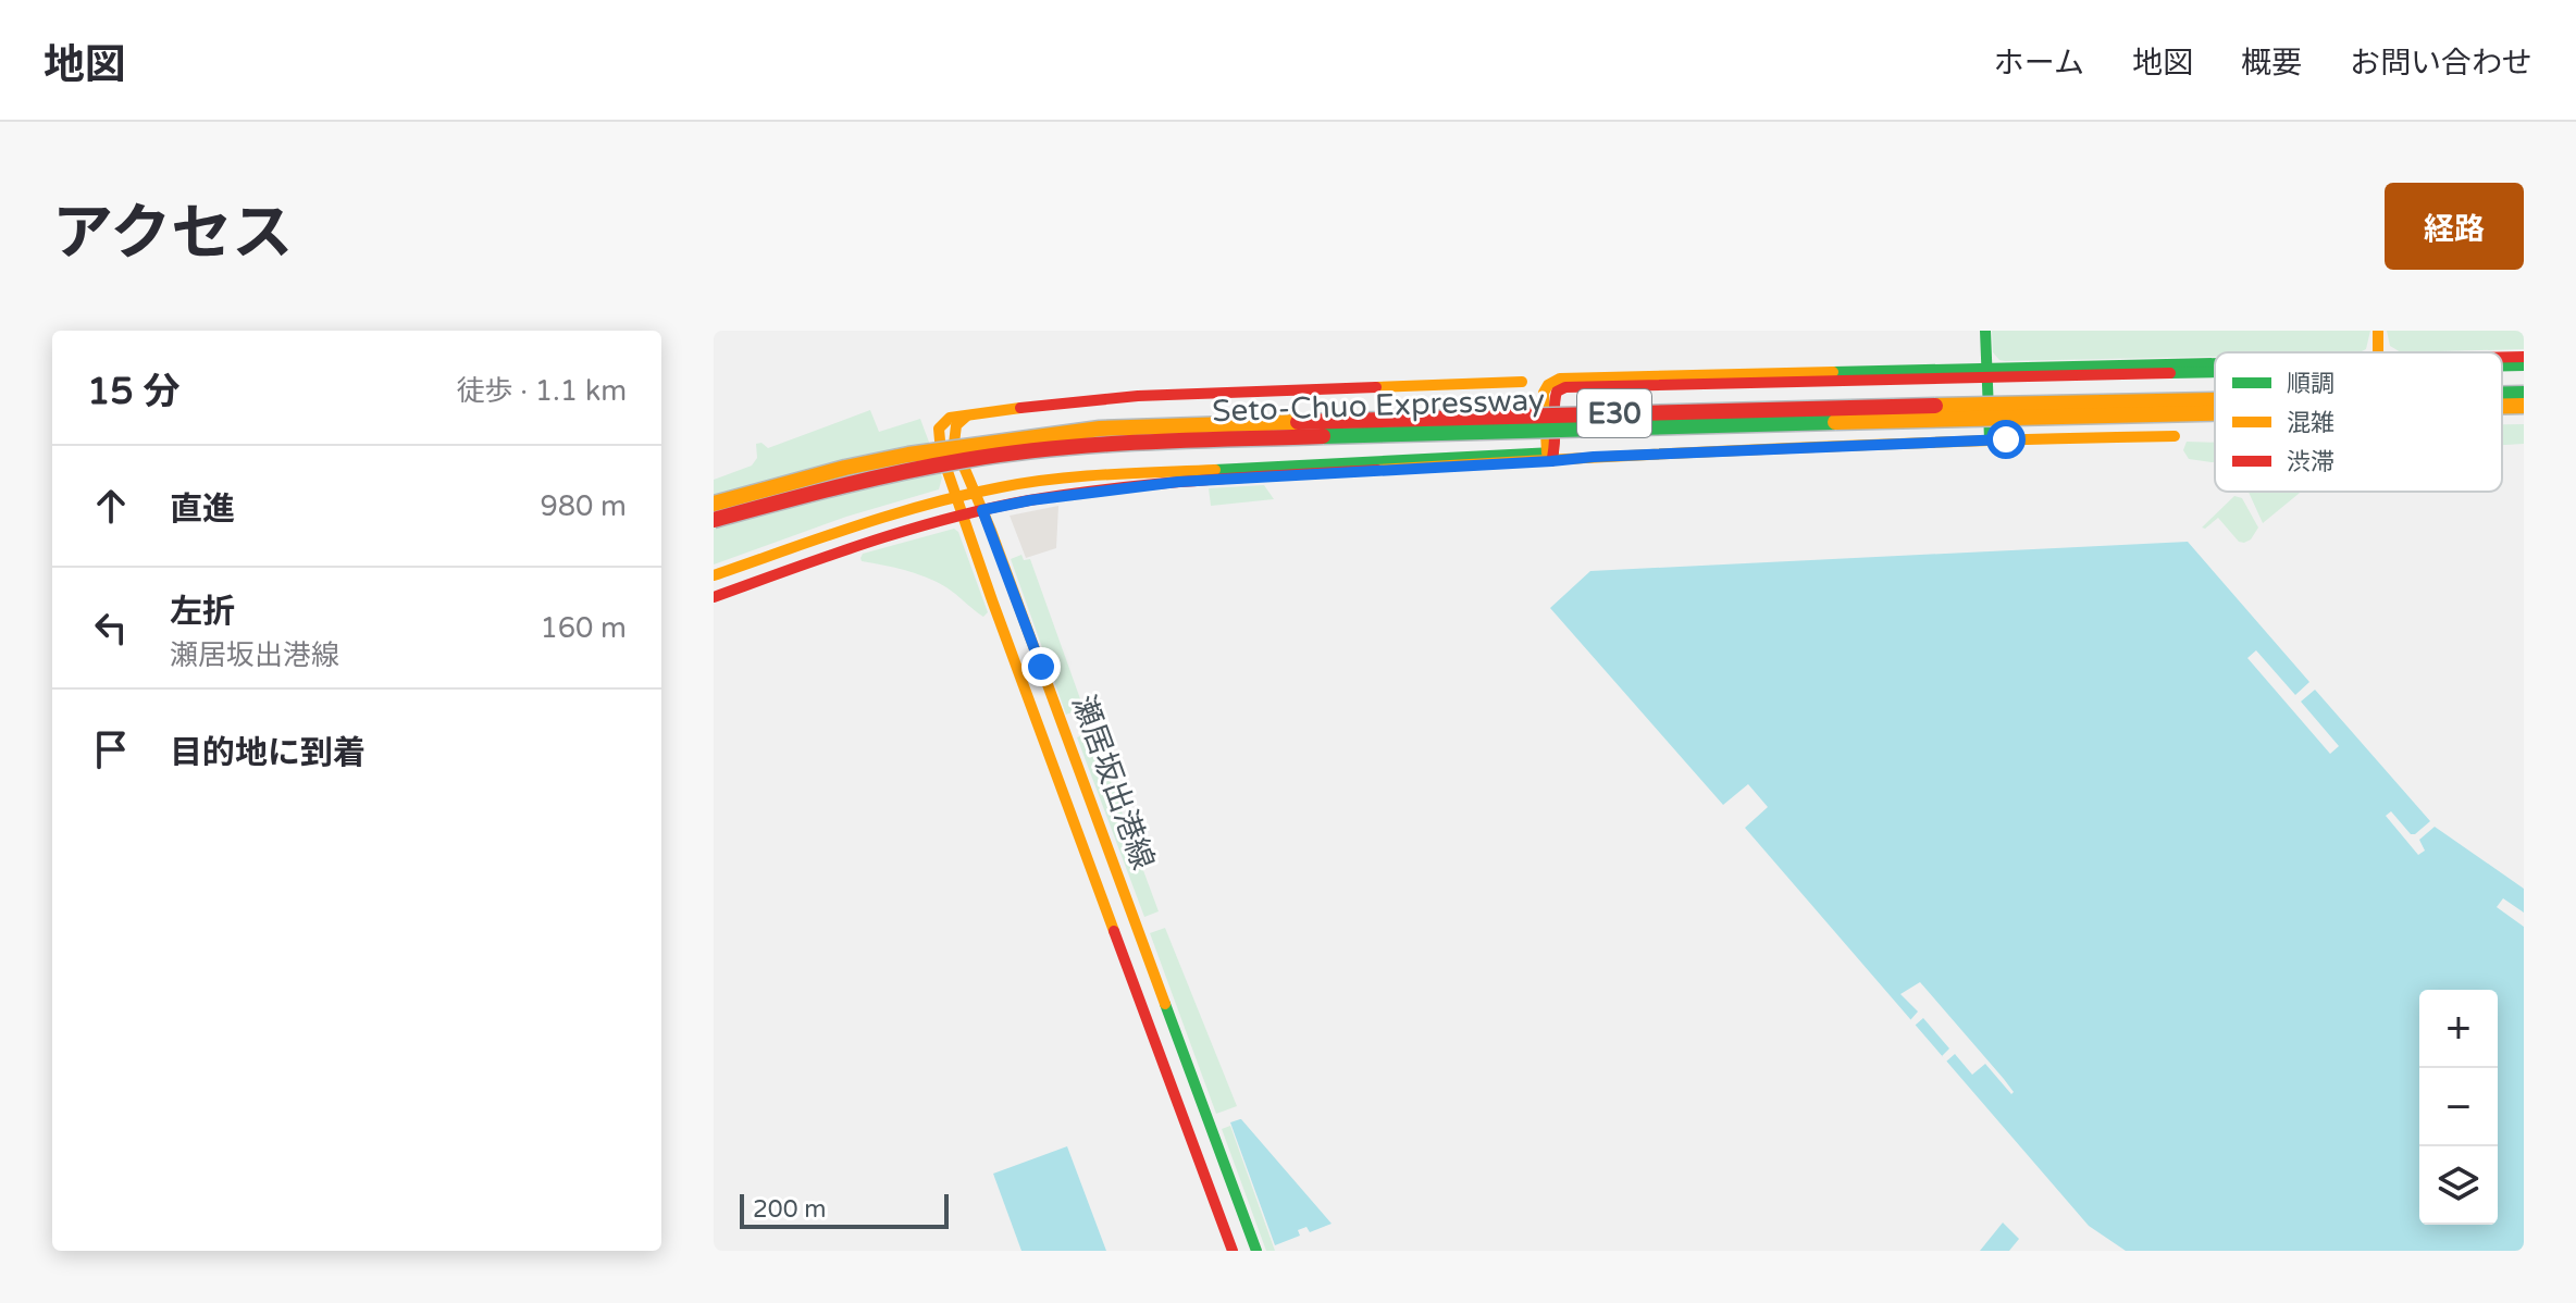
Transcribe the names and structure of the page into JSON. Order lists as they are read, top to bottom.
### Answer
{
  "streets": {
    "main road": ["Seto-Chuo Expressway", "E30", "瀬居坂出港線"]
  },
  "legend": ["順調", "混雑", "渋滞"],
  "scale_bar": "200 m",
  "page": {
    "header": "地図",
    "nav": [
      "ホーム",
      "地図",
      "概要",
      "お問い合わせ"
    ],
    "title": "アクセス",
    "buttons": "経路",
    "heading": ["15 分", "徒歩 · 1.1 km"],
    "list": [
      ["直進", "980 m"],
      ["左折", "瀬居坂出港線", "160 m"],
      "目的地に到着"
    ],
    "map_buttons": ["+", "−"],
    "scale": "200 m"
  }
}
